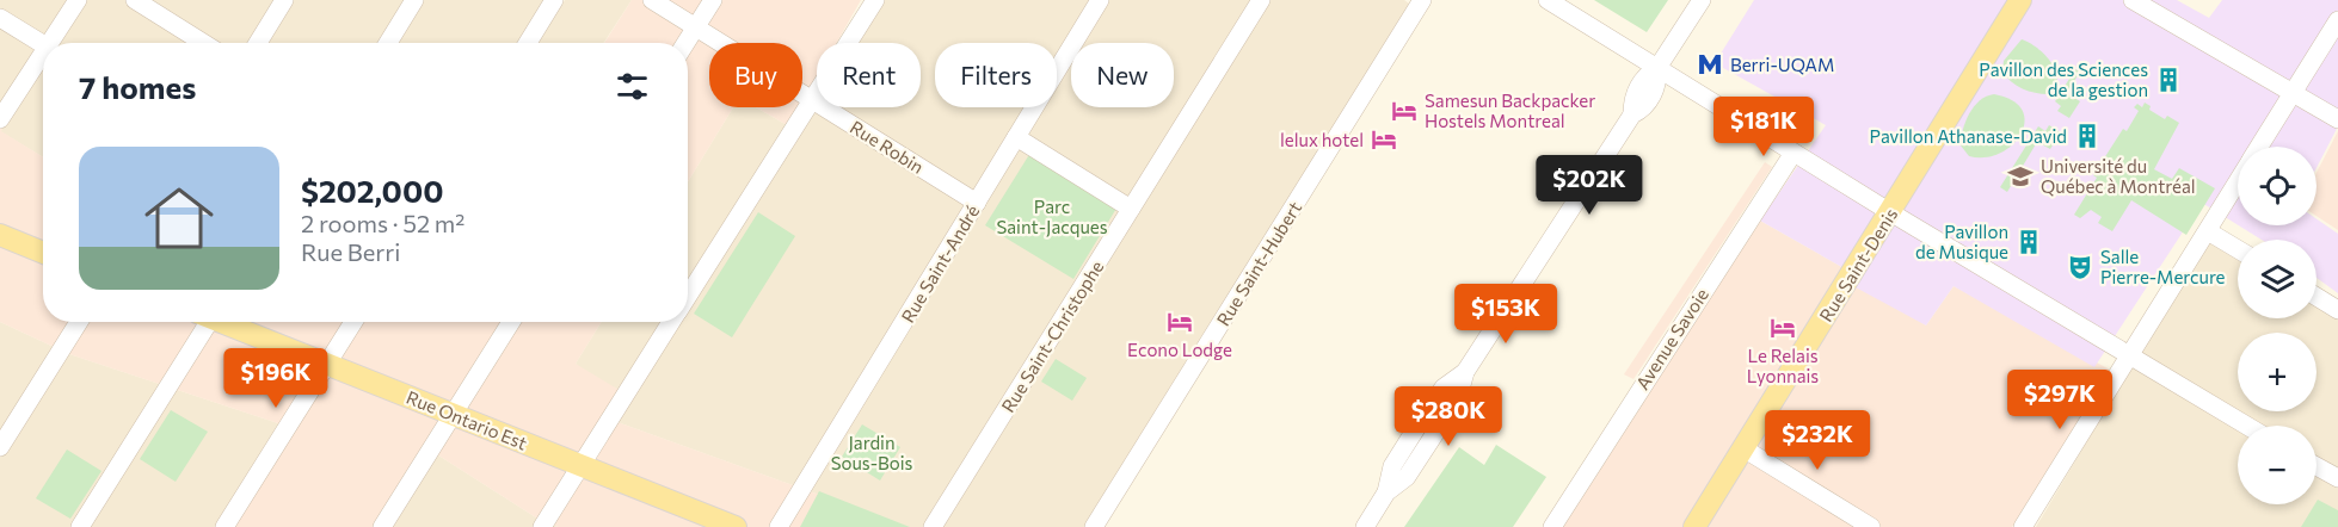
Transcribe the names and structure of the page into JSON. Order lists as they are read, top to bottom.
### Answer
{
  "streets": {
    "main road": ["Rue Saint-Denis", "Rue Ontario Est"],
    "street": [
      "Rue Robin",
      "Rue Saint-André",
      "Rue Saint-Hubert",
      "Rue Saint-Christophe",
      "Avenue Savoie"
    ]
  },
  "crossings": [
    ["Rue Robin", "Rue Saint-André"]
  ],
  "parks": ["Parc Saint-Jacques", "Jardin Sous-Bois"],
  "places": {
    "metro station": ["Berri-UQAM"],
    "building": ["Pavillon des Sciences de la gestion", "Pavillon Athanase-David", "Pavillon de Musique"],
    "hotel": [
      "Samesun Backpacker Hostels Montreal",
      "lelux hotel",
      "Econo Lodge",
      "Le Relais Lyonnais"
    ],
    "school or university": ["Université du Québec à Montréal"],
    "theatre": ["Salle Pierre-Mercure"]
  },
  "page": {
    "chip": [
      "Buy",
      "Rent",
      "Filters",
      "New"
    ],
    "heading": "7 homes",
    "price": [
      "$181K",
      "$202K",
      "$153K",
      "$196K",
      "$297K",
      "$280K",
      "$232K"
    ],
    "list": [
      {
        "name": "$202,000",
        "note": "2 rooms · 52 m² · Rue Berri"
      }
    ],
    "map_buttons": ["+", "−"]
  }
}
